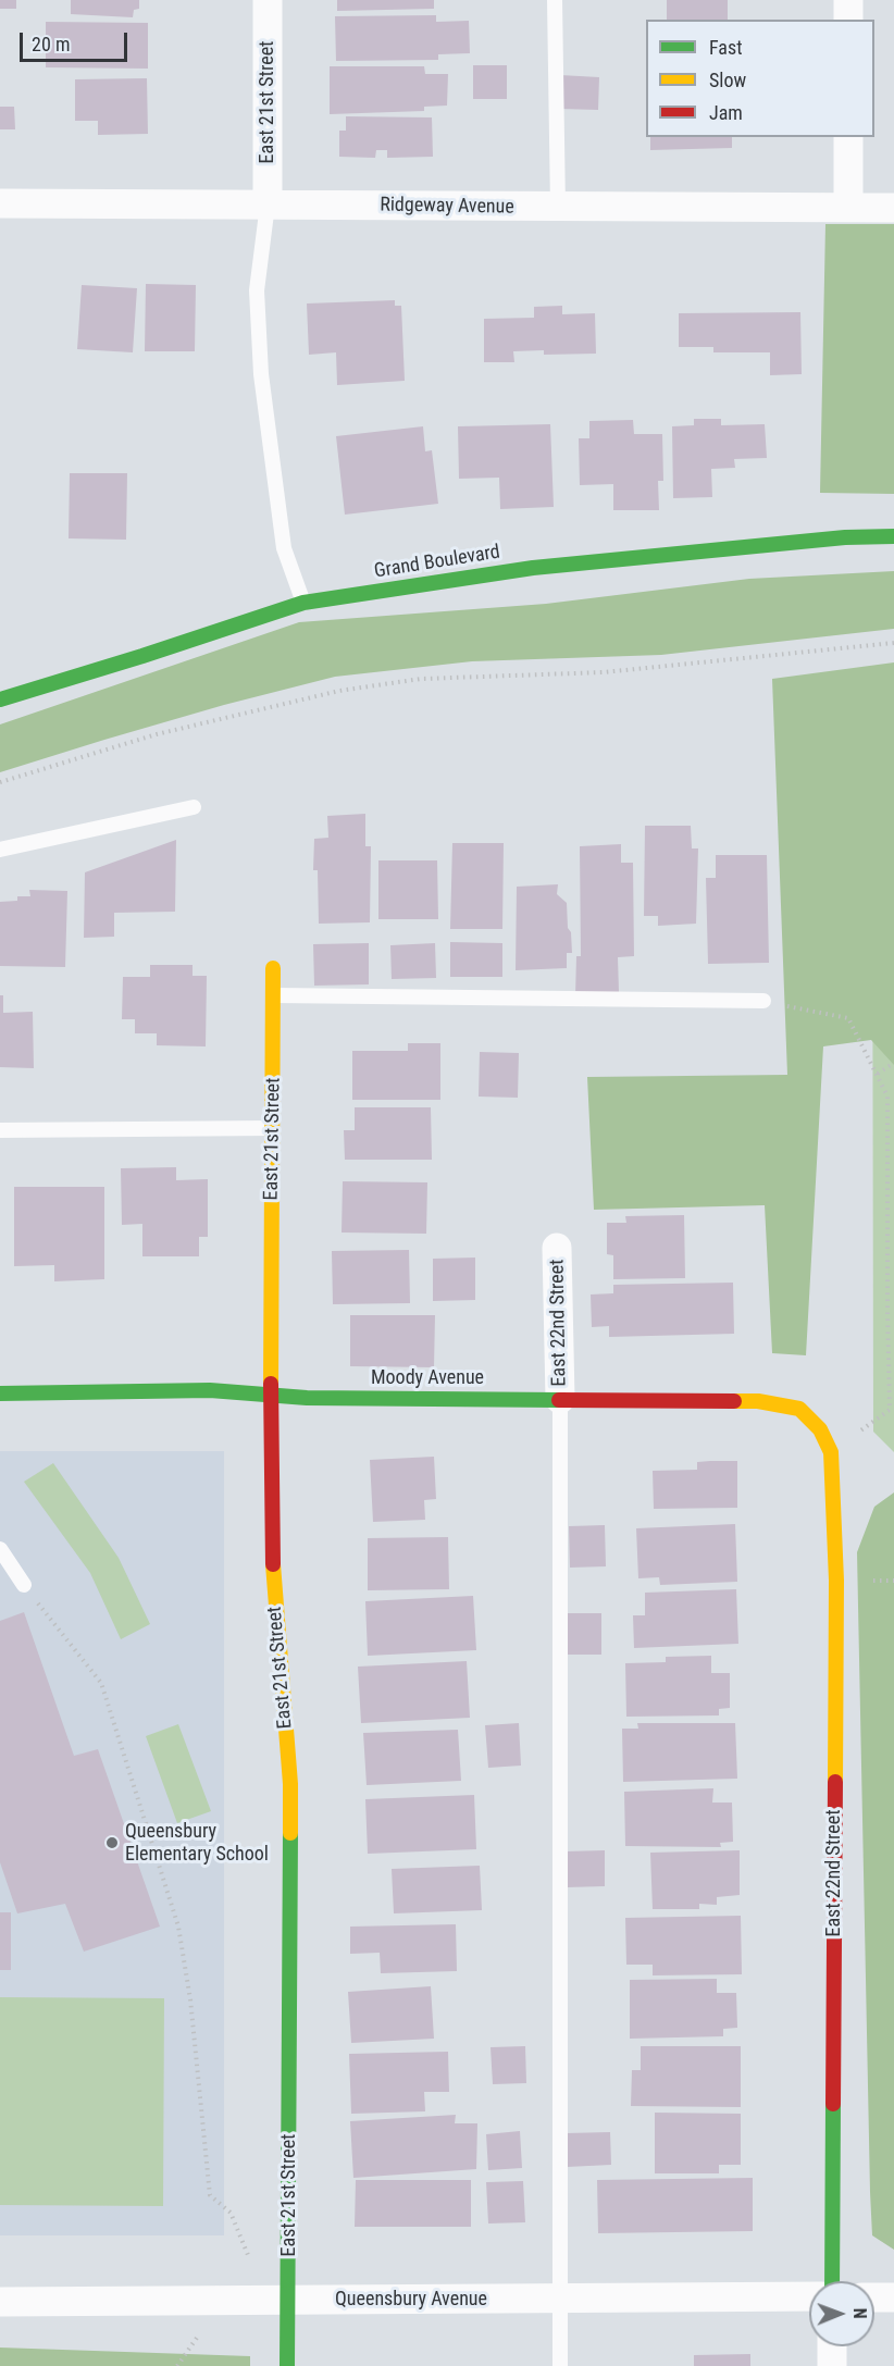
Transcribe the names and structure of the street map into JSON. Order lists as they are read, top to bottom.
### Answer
{
  "streets": {
    "street": [
      "East 21st Street",
      "Ridgeway Avenue",
      "Grand Boulevard",
      "East 22nd Street",
      "Moody Avenue",
      "Queensbury Avenue"
    ]
  },
  "crossings": [
    ["East 21st Street", "Ridgeway Avenue"],
    ["East 21st Street", "Moody Avenue"],
    ["East 21st Street", "Queensbury Avenue"],
    ["East 22nd Street", "Moody Avenue"]
  ],
  "places": ["Queensbury Elementary School"],
  "legend": ["Fast", "Slow", "Jam"],
  "scale_bar": "20 m",
  "north": "right"
}
